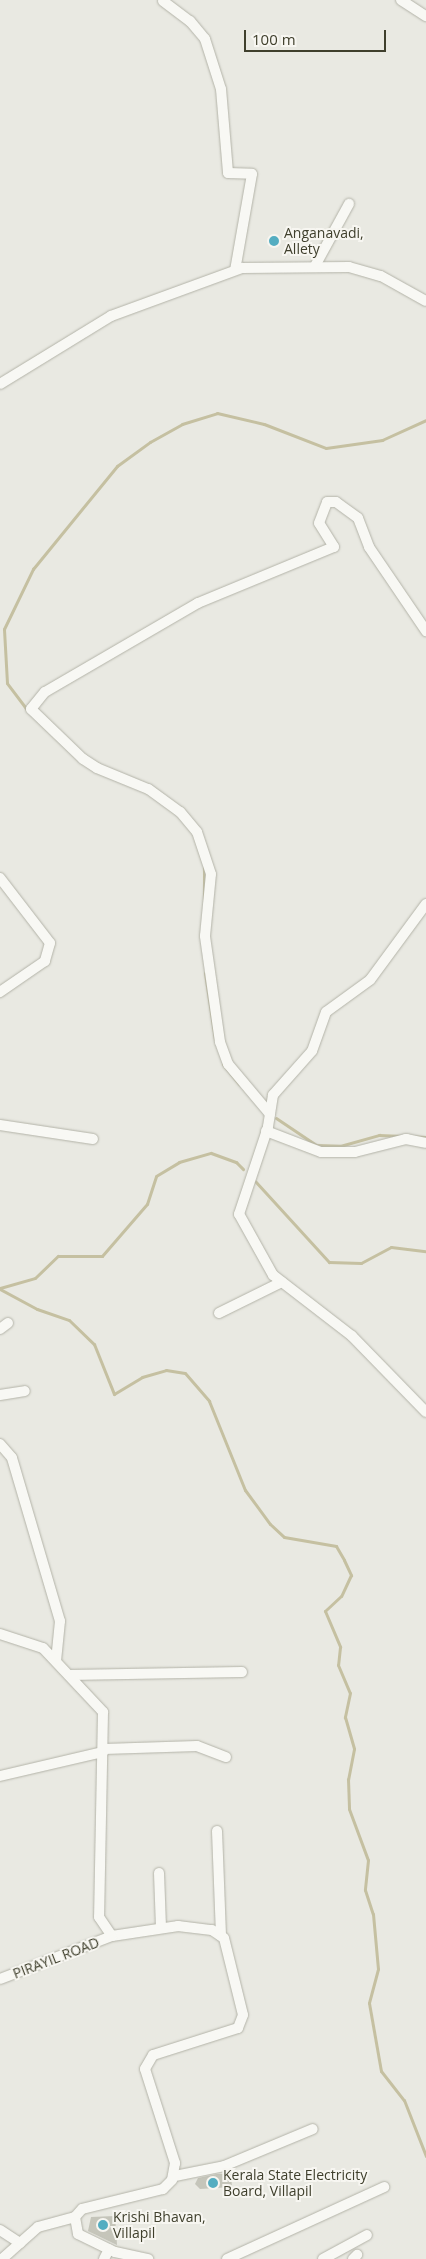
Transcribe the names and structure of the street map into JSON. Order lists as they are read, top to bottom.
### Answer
{
  "streets": {
    "street": ["PIRAYIL ROAD"]
  },
  "places": ["Anganavadi, Allety", "Kerala State Electricity Board, Villapil", "Krishi Bhavan, Villapil"],
  "scale_bar": "100 m"
}
